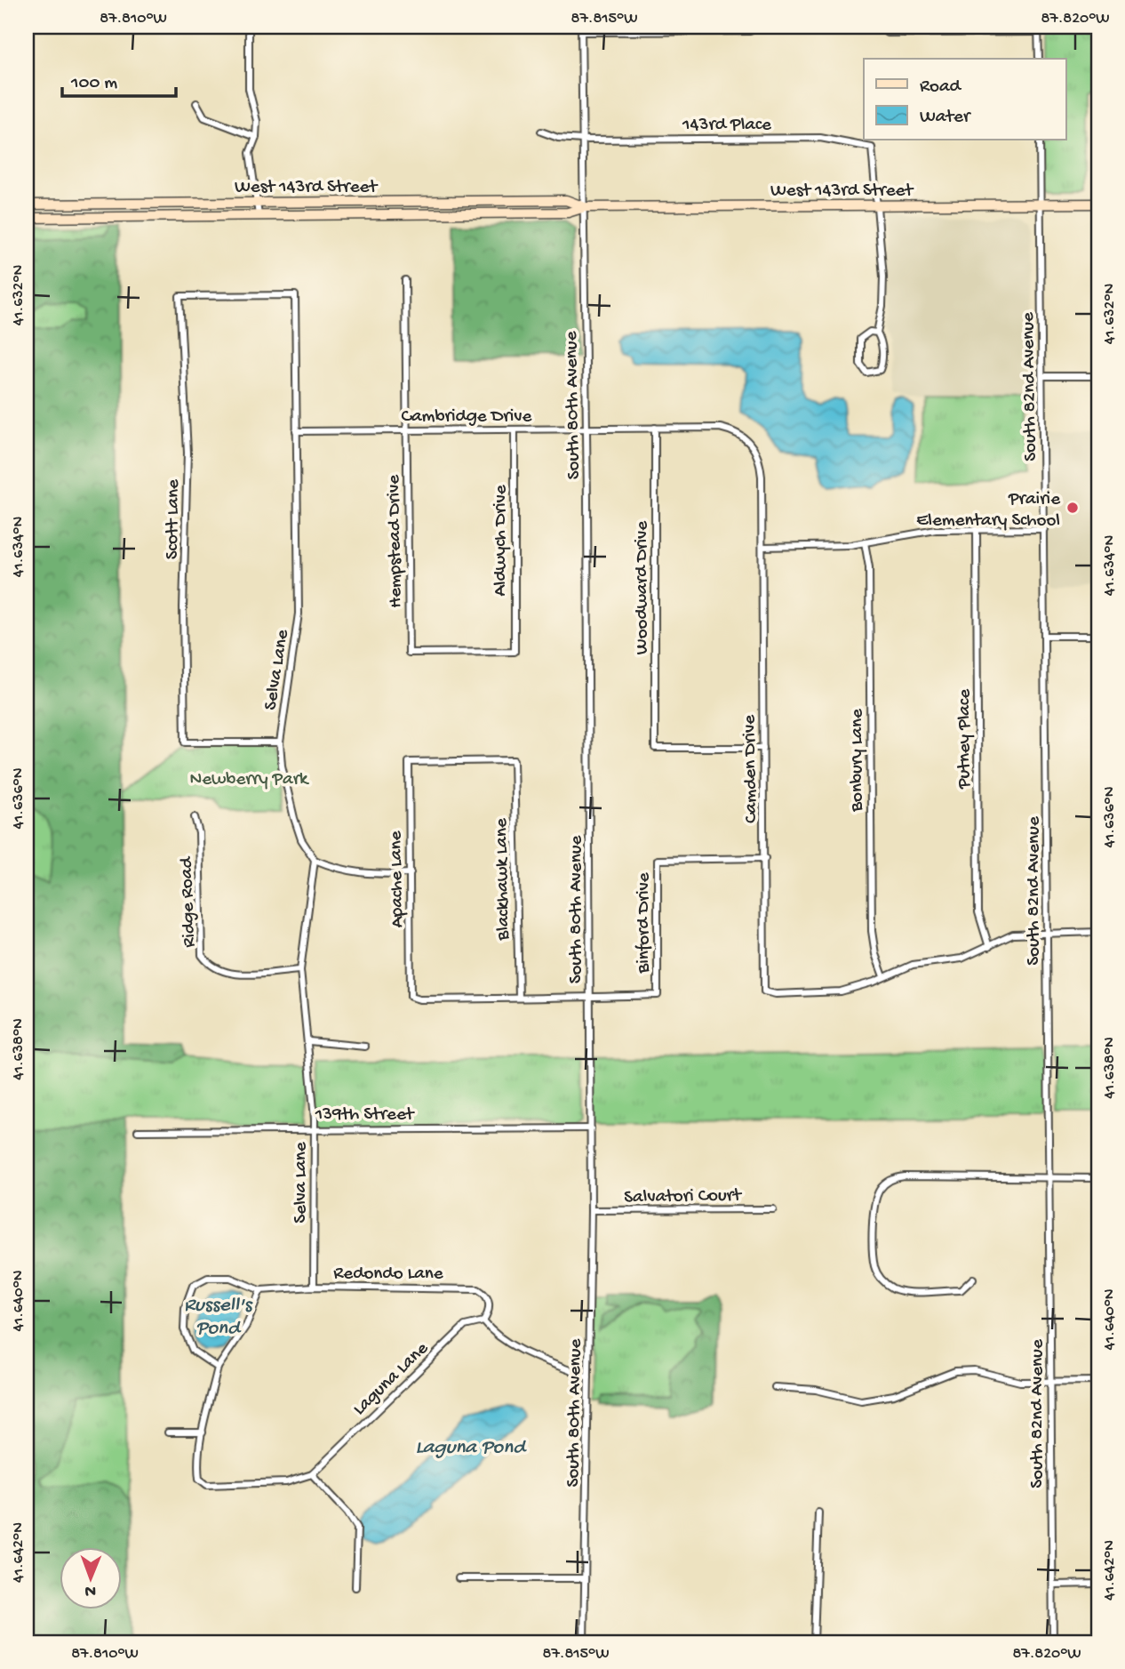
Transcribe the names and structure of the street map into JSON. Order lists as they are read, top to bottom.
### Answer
{
  "streets": {
    "main road": ["West 143rd Street"],
    "street": [
      "143rd Place",
      "South 82nd Avenue",
      "South 80th Avenue",
      "Cambridge Drive",
      "Scott Lane",
      "Aldwych Drive",
      "Hempstead Drive",
      "Woodward Drive",
      "Selva Lane",
      "Putney Place",
      "Bonbury Lane",
      "Camden Drive",
      "Apache Lane",
      "Blackhawk Lane",
      "Ridge Road",
      "Binford Drive",
      "139th Street",
      "Salvatori Court",
      "Redondo Lane",
      "Laguna Lane"
    ]
  },
  "crossings": [
    ["143rd Place", "West 143rd Street"],
    ["143rd Place", "South 80th Avenue"],
    ["West 143rd Street", "South 82nd Avenue"],
    ["West 143rd Street", "South 80th Avenue"],
    ["South 80th Avenue", "Cambridge Drive"],
    ["South 80th Avenue", "Binford Drive"],
    ["South 80th Avenue", "139th Street"],
    ["South 80th Avenue", "Salvatori Court"],
    ["Cambridge Drive", "Aldwych Drive"],
    ["Cambridge Drive", "Hempstead Drive"],
    ["Cambridge Drive", "Woodward Drive"],
    ["Cambridge Drive", "Selva Lane"],
    ["Cambridge Drive", "Camden Drive"],
    ["Scott Lane", "Selva Lane"],
    ["Aldwych Drive", "Hempstead Drive"],
    ["Woodward Drive", "Camden Drive"],
    ["Selva Lane", "Ridge Road"],
    ["Selva Lane", "139th Street"],
    ["Selva Lane", "Redondo Lane"],
    ["Bonbury Lane", "Camden Drive"],
    ["Camden Drive", "Binford Drive"],
    ["Apache Lane", "Blackhawk Lane"],
    ["Apache Lane", "Binford Drive"],
    ["Blackhawk Lane", "Binford Drive"],
    ["Redondo Lane", "Laguna Lane"]
  ],
  "water": ["Russell's Pond", "Laguna Pond"],
  "parks": ["Newberry Park"],
  "places": ["Prairie Elementary School"],
  "legend": ["Road", "Water"],
  "scale_bar": "100 m",
  "north": "bottom",
  "coordinates": [
    "87.810°W",
    "87.815°W",
    "87.820°W",
    "41.632°N",
    "41.634°N",
    "41.636°N",
    "41.638°N",
    "41.640°N",
    "41.642°N"
  ]
}
